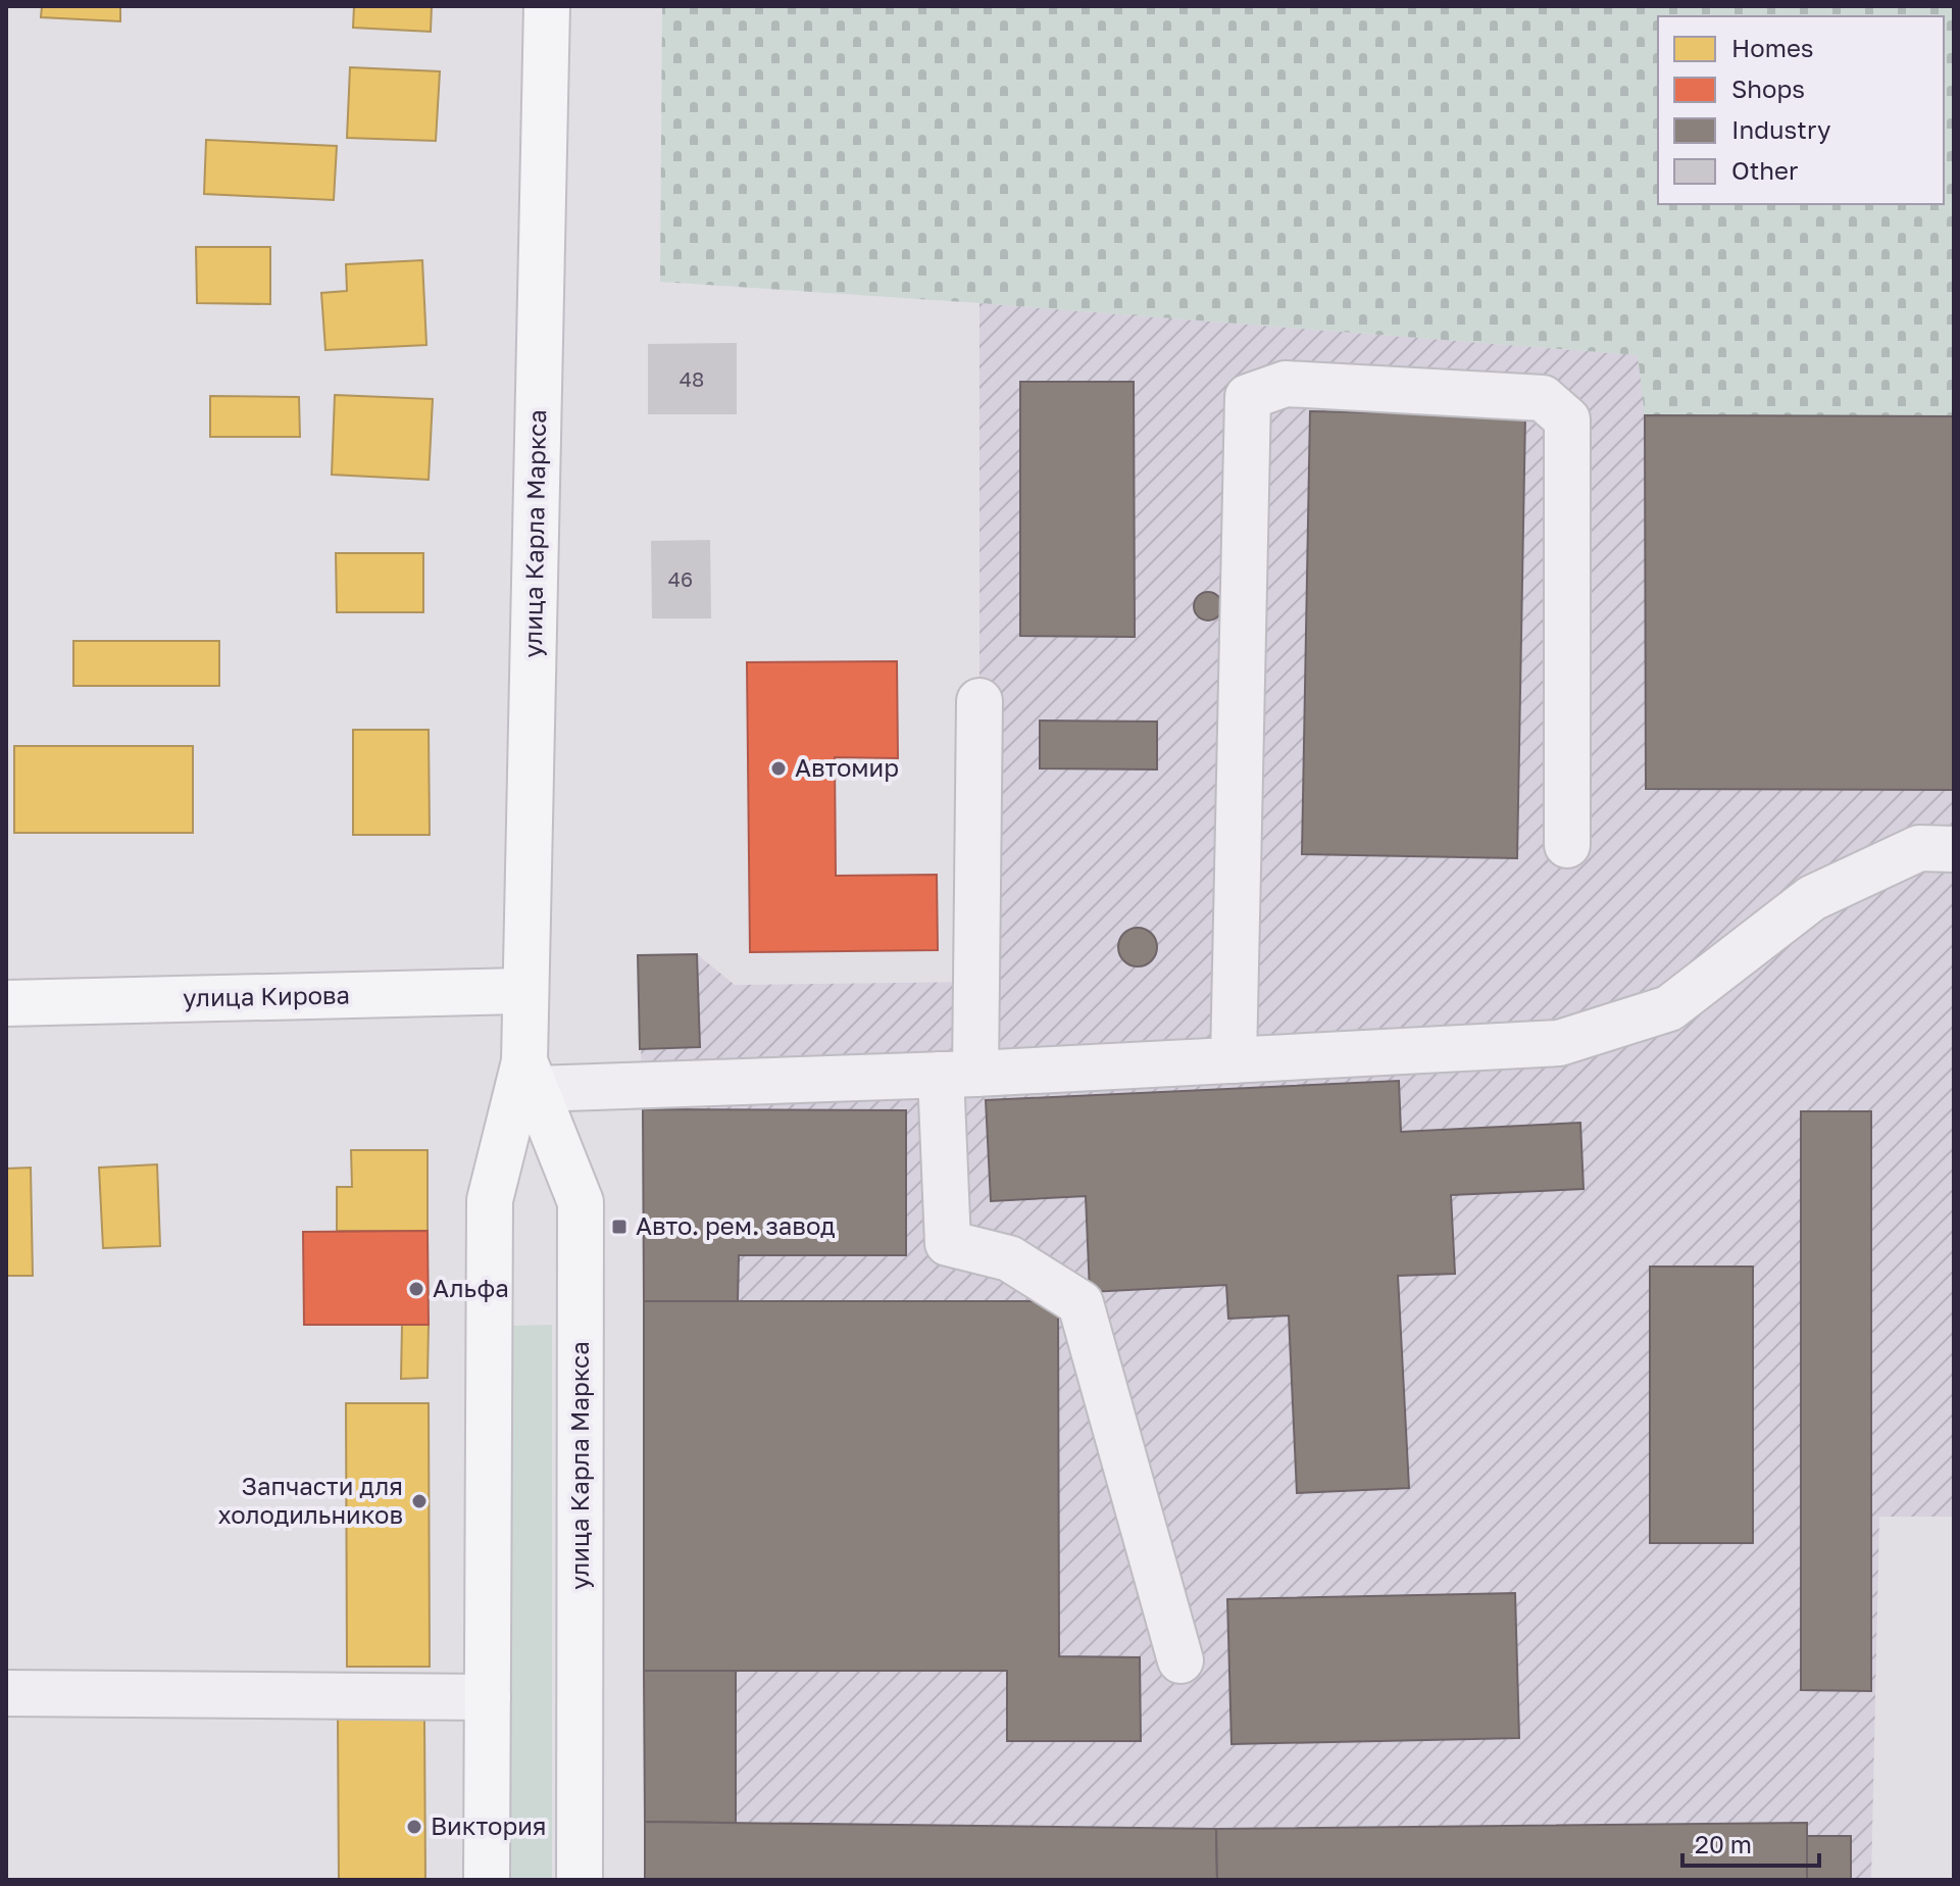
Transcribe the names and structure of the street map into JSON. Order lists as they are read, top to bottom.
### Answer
{
  "streets": {
    "main road": ["улица Карла Маркса", "улица Кирова"]
  },
  "crossings": [
    ["улица Карла Маркса", "улица Кирова"]
  ],
  "places": {
    "other": [
      "Автомир",
      "Альфа",
      "Запчасти для холодильников",
      "Виктория"
    ],
    "transit": ["Авто. рем. завод"]
  },
  "house_numbers": ["48", "46"],
  "legend": [
    "Homes",
    "Shops",
    "Industry",
    "Other"
  ],
  "scale_bar": "20 m"
}
